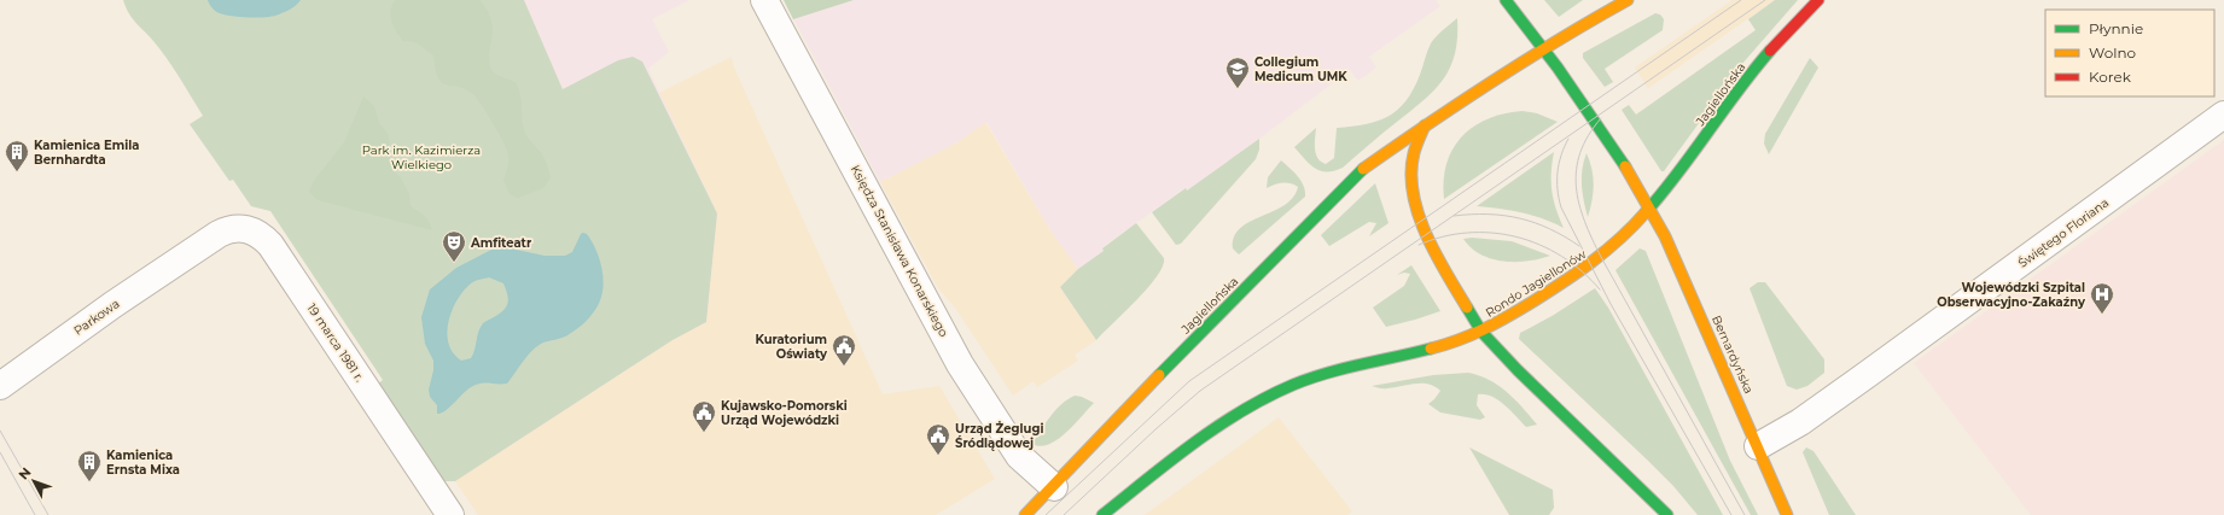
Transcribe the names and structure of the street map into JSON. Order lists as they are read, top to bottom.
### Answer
{
  "streets": {
    "main road": ["Jagiellońska", "Rondo Jagiellonów", "Bernardyńska"],
    "street": [
      "Świętego Floriana",
      "Księdza Stanisława Konarskiego",
      "Parkowa",
      "19 marca 1981 r."
    ]
  },
  "crossings": [
    ["Jagiellońska", "Księdza Stanisława Konarskiego"],
    ["Jagiellońska", "Rondo Jagiellonów"],
    ["Jagiellońska", "Bernardyńska"],
    ["Świętego Floriana", "Bernardyńska"],
    ["Rondo Jagiellonów", "Bernardyńska"],
    ["Parkowa", "19 marca 1981 r."]
  ],
  "parks": ["Park im. Kazimierza Wielkiego"],
  "places": {
    "school or university": ["Collegium Medicum UMK"],
    "building": ["Kamienica Emila Bernhardta", "Kamienica Ernsta Mixa"],
    "theatre": ["Amfiteatr"],
    "hospital": ["Wojewódzki Szpital Obserwacyjno-Zakaźny"],
    "public building": ["Kuratorium Oświaty", "Kujawsko-Pomorski Urząd Wojewódzki", "Urząd Żeglugi Śródlądowej"]
  },
  "legend": ["Płynnie", "Wolno", "Korek"],
  "north": "top left"
}
